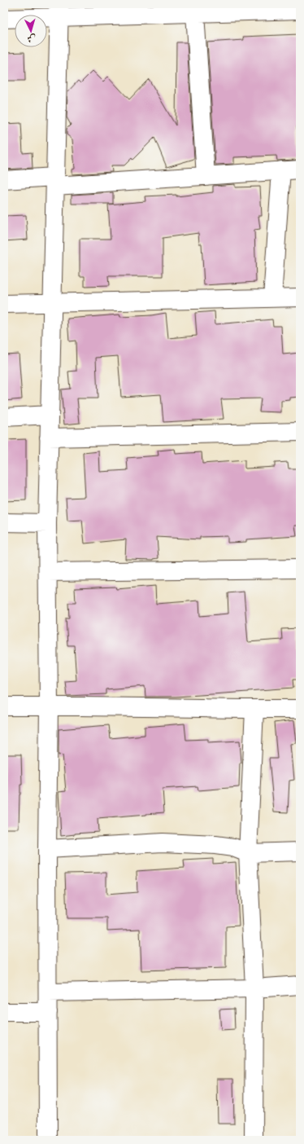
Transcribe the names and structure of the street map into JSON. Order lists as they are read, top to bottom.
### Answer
{
  "north": "bottom"
}
